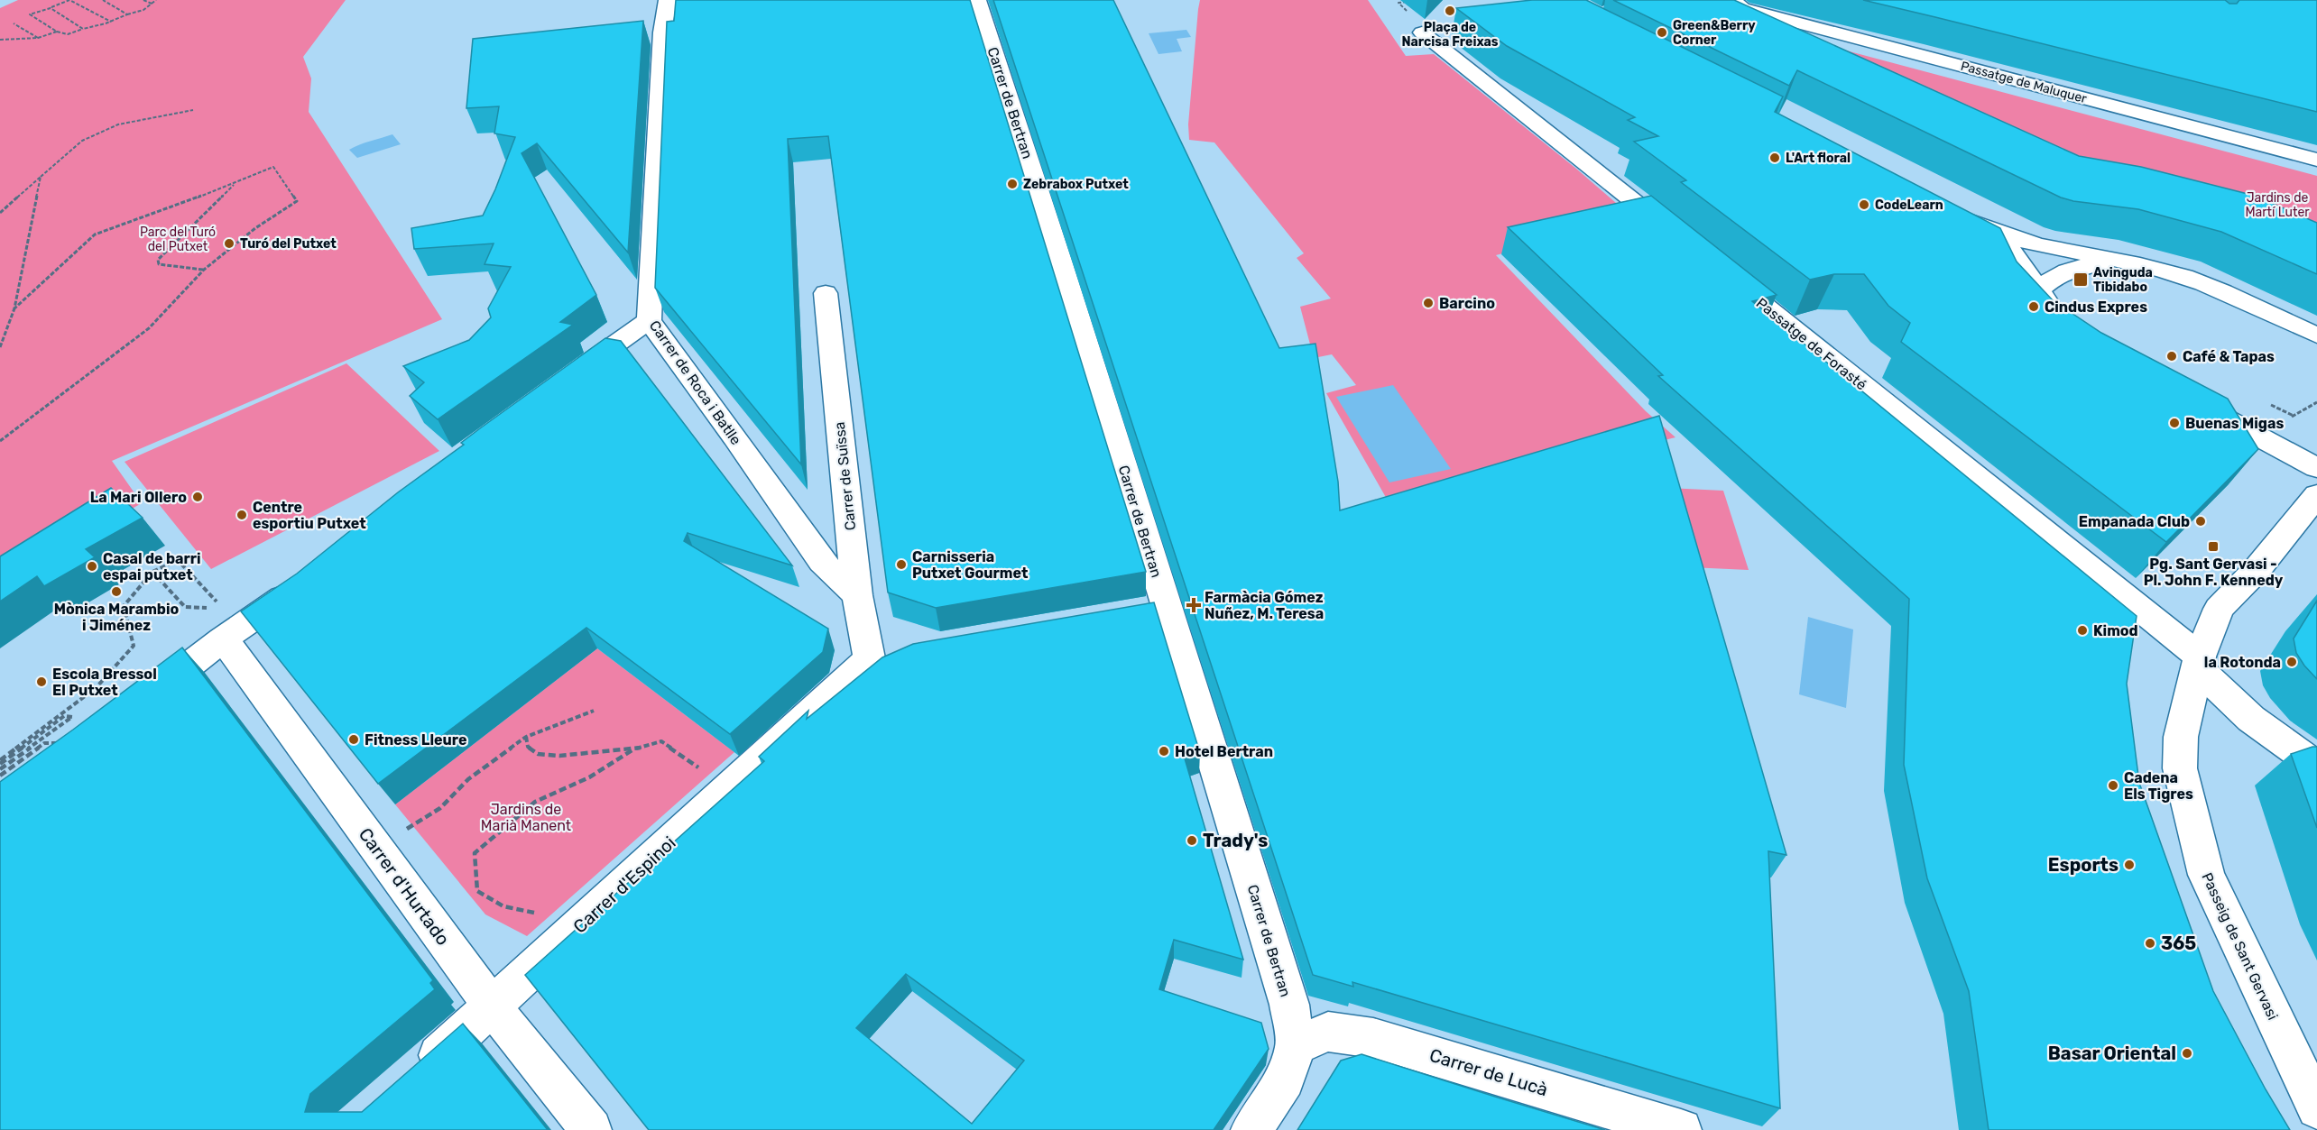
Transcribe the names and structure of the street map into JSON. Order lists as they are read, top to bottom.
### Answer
{
  "streets": {
    "street": [
      "Passatge de Maluquer",
      "Carrer de Bertran",
      "Passatge de Forasté",
      "Carrer de Roca i Batlle",
      "Carrer de Suïssa",
      "Carrer d'Espinoi",
      "Carrer d'Hurtado",
      "Passeig de Sant Gervasi",
      "Carrer de Lucà"
    ]
  },
  "crossings": [
    ["Carrer de Bertran", "Carrer de Lucà"],
    ["Passatge de Forasté", "Passeig de Sant Gervasi"],
    ["Carrer de Roca i Batlle", "Carrer de Suïssa"],
    ["Carrer de Suïssa", "Carrer d'Espinoi"],
    ["Carrer d'Espinoi", "Carrer d'Hurtado"]
  ],
  "parks": ["Jardins de Martí Luter", "Parc del Turó del Putxet", "Jardins de Marià Manent"],
  "places": {
    "other": [
      "Plaça de Narcisa Freixas",
      "Green&Berry Corner",
      "L'Art floral",
      "Zebrabox Putxet",
      "CodeLearn",
      "Turó del Putxet",
      "Barcino",
      "Cindus Expres",
      "Café & Tapas",
      "Buenas Migas",
      "La Mari Ollero",
      "Centre esportiu Putxet",
      "Empanada Club",
      "Carnisseria Putxet Gourmet",
      "Casal de barri espai putxet",
      "Mònica Marambio i Jiménez",
      "Kimod",
      "la Rotonda",
      "Escola Bressol El Putxet",
      "Fitness Lleure",
      "Hotel Bertran",
      "Cadena Els Tigres",
      "Trady's",
      "Esports",
      "365",
      "Basar Oriental"
    ],
    "transit": ["Avinguda Tibidabo", "Pg. Sant Gervasi - Pl. John F. Kennedy"],
    "health": ["Farmàcia Gómez Nuñez, M. Teresa"]
  }
}
